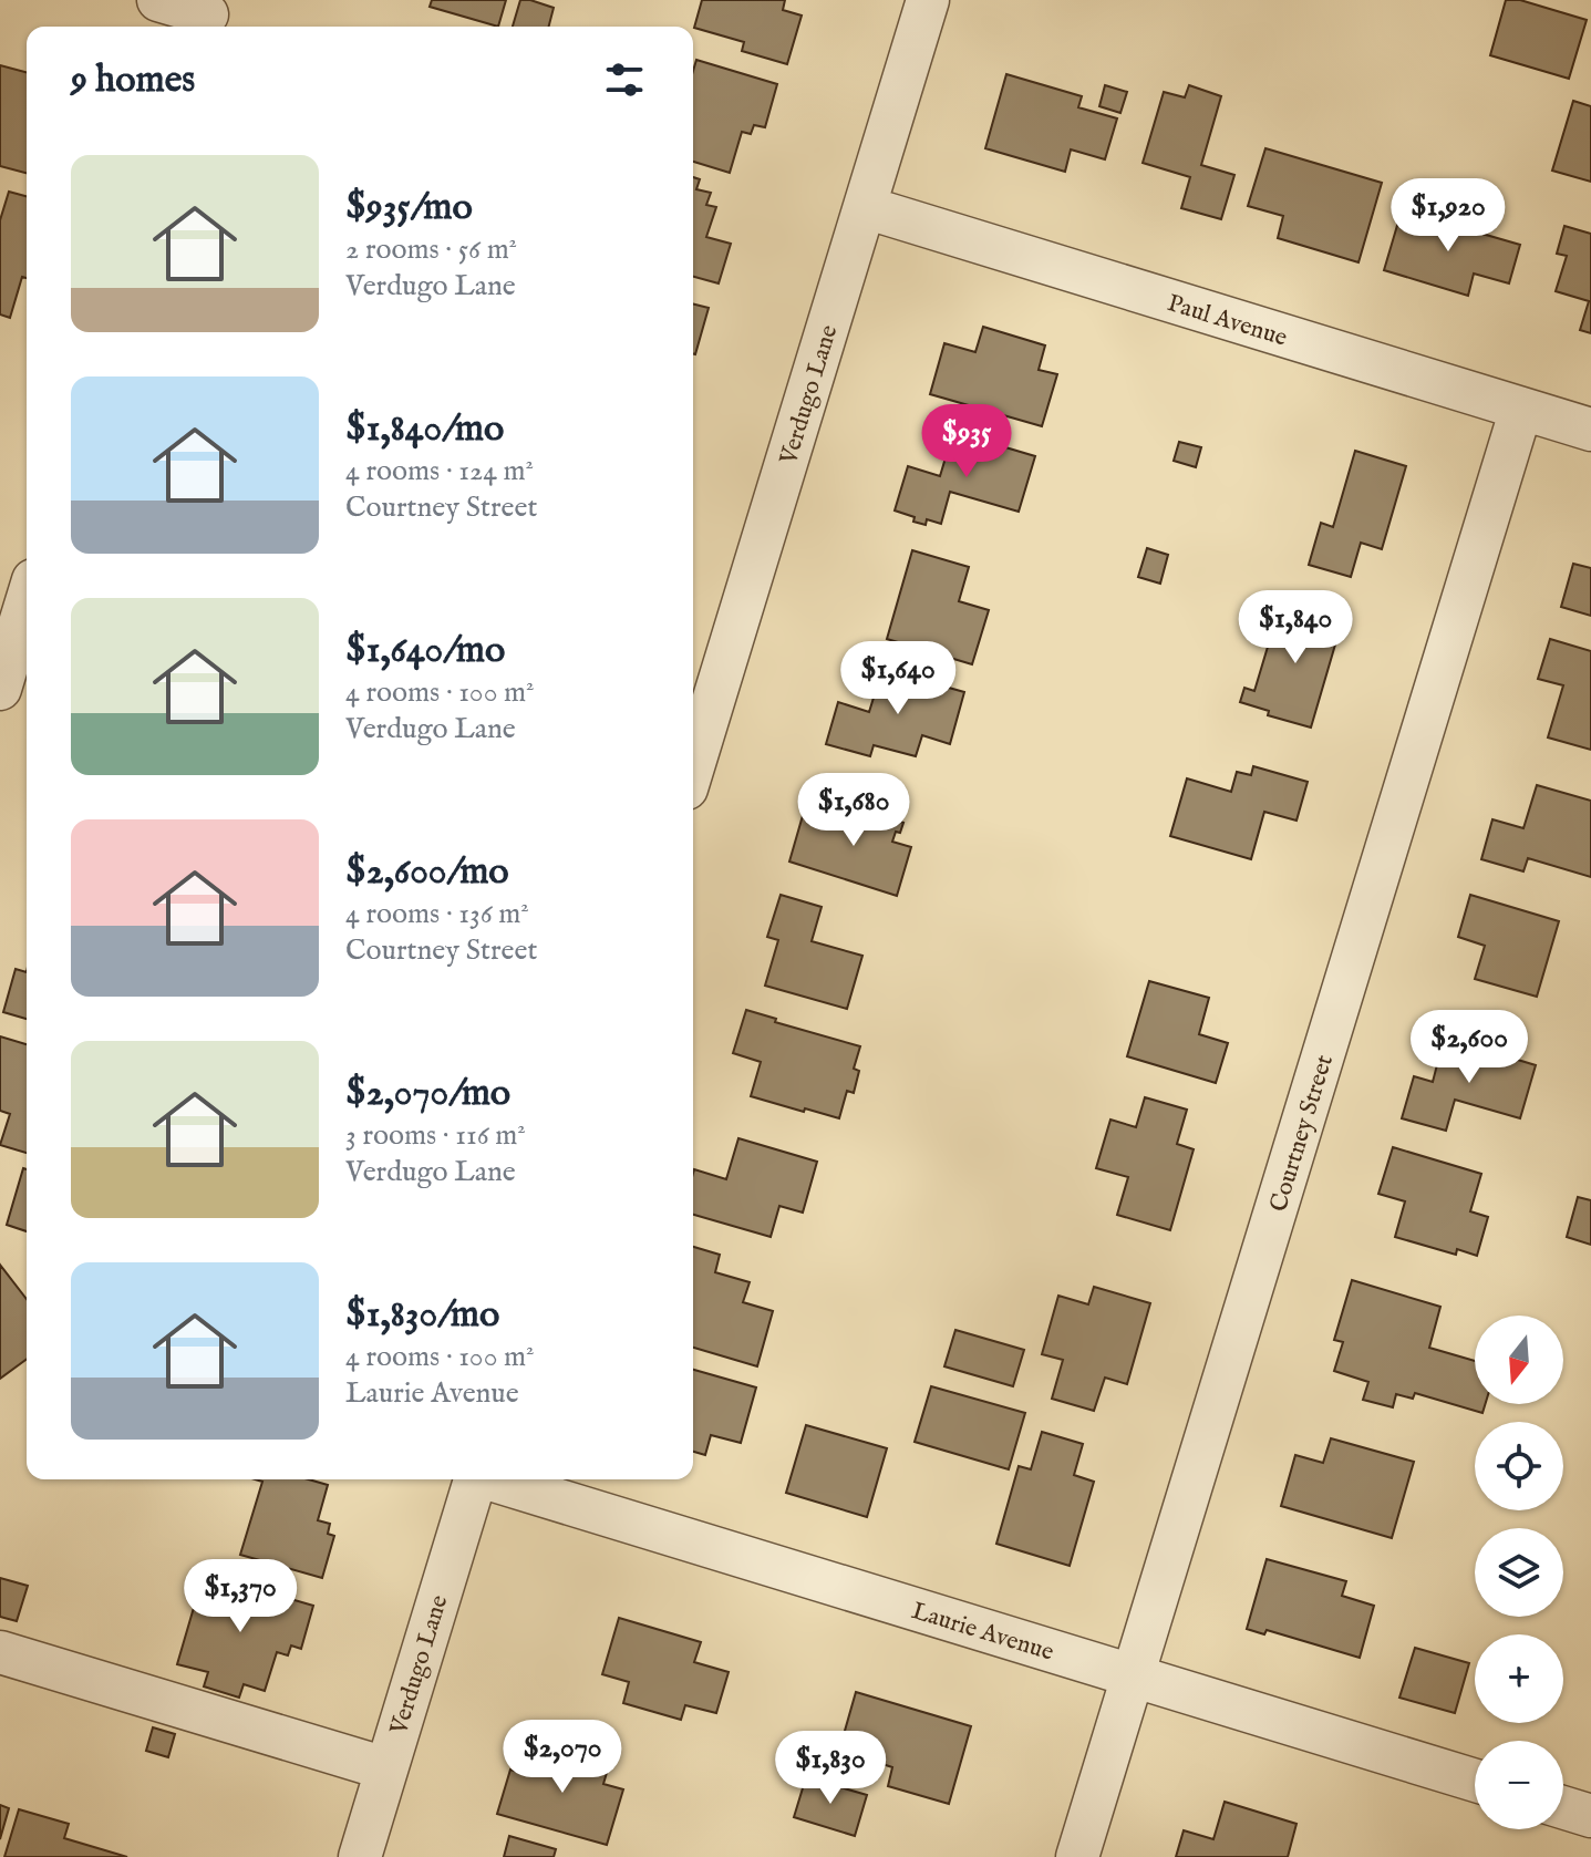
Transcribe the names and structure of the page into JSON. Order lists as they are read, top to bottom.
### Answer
{
  "streets": {
    "street": [
      "Paul Avenue",
      "Verdugo Lane",
      "Courtney Street",
      "Laurie Avenue"
    ]
  },
  "crossings": [
    ["Paul Avenue", "Verdugo Lane"],
    ["Paul Avenue", "Courtney Street"],
    ["Courtney Street", "Laurie Avenue"]
  ],
  "north": "bottom",
  "page": {
    "heading": "9 homes",
    "list": [
      {
        "name": "$935/mo",
        "note": "2 rooms · 56 m² · Verdugo Lane"
      },
      {
        "name": "$1,840/mo",
        "note": "4 rooms · 124 m² · Courtney Street"
      },
      {
        "name": "$1,640/mo",
        "note": "4 rooms · 100 m² · Verdugo Lane"
      },
      {
        "name": "$2,600/mo",
        "note": "4 rooms · 136 m² · Courtney Street"
      },
      {
        "name": "$2,070/mo",
        "note": "3 rooms · 116 m² · Verdugo Lane"
      },
      {
        "name": "$1,830/mo",
        "note": "4 rooms · 100 m² · Laurie Avenue"
      }
    ],
    "price": [
      "$1,920",
      "$935",
      "$1,840",
      "$1,640",
      "$1,680",
      "$2,600",
      "$1,370",
      "$2,070",
      "$1,830"
    ],
    "map_buttons": ["+", "−"]
  }
}
